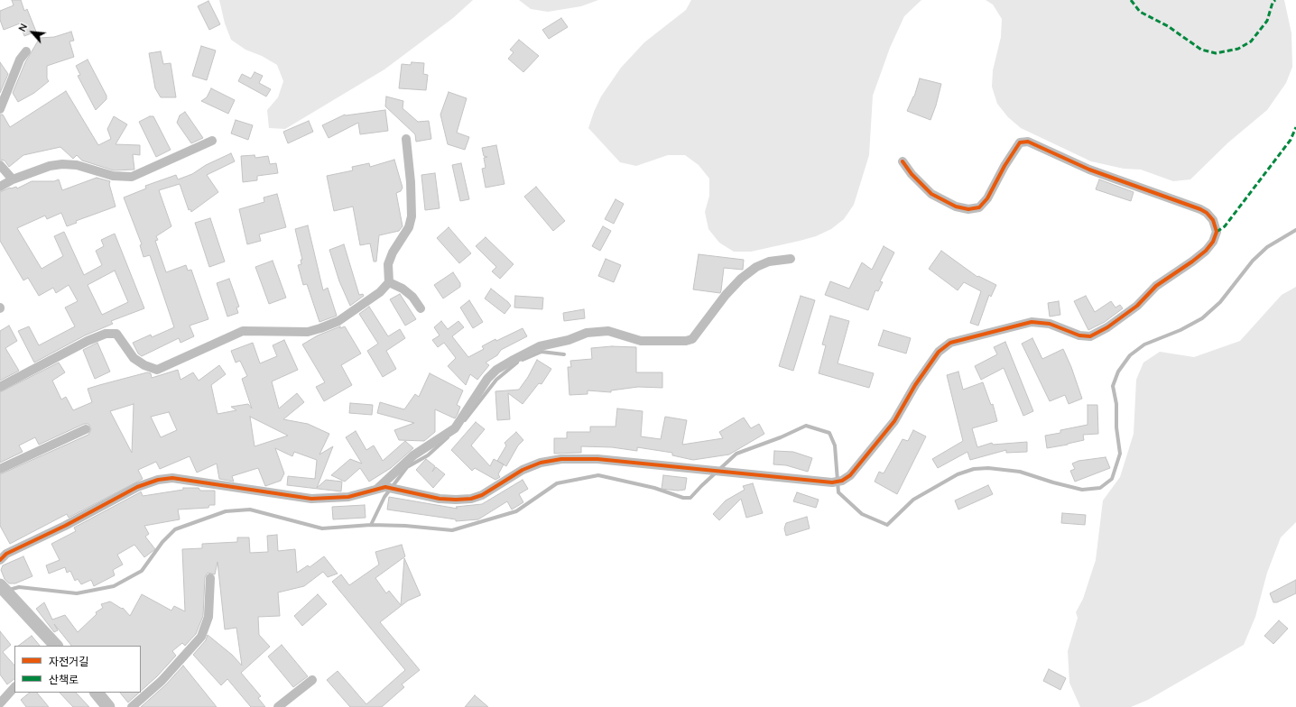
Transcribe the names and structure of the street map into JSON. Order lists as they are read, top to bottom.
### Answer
{
  "legend": ["자전거길", "산책로"],
  "north": "top left"
}
